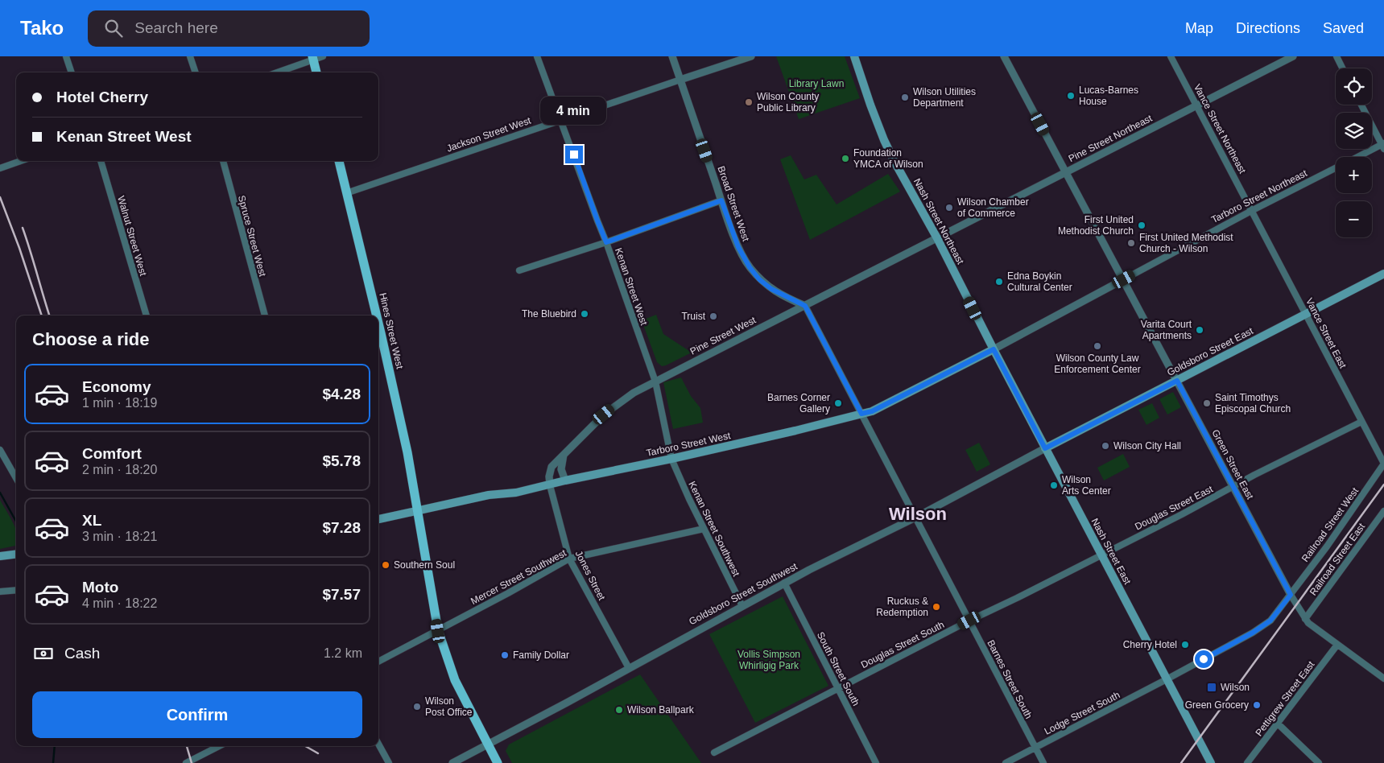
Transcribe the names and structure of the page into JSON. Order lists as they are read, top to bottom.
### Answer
{
  "streets": {
    "main road": [
      "Nash Street Northeast",
      "Hines Street West",
      "Goldsboro Street East",
      "Tarboro Street West",
      "Nash Street East"
    ],
    "street": [
      "Vance Street Northeast",
      "Jackson Street West",
      "Pine Street Northeast",
      "Tarboro Street Northeast",
      "Broad Street West",
      "Walnut Street West",
      "Spruce Street West",
      "Kenan Street West",
      "Vance Street East",
      "Pine Street West",
      "Green Street East",
      "Douglas Street East",
      "Railroad Street West",
      "Kenan Street Southwest",
      "Railroad Street East",
      "Jones Street",
      "Mercer Street Southwest",
      "Goldsboro Street Southwest",
      "Douglas Street South",
      "South Street South",
      "Barnes Street South",
      "Pettigrew Street East",
      "Lodge Street South"
    ]
  },
  "crossings": [
    ["Vance Street Northeast", "Pine Street Northeast"],
    ["Vance Street Northeast", "Tarboro Street Northeast"],
    ["Vance Street Northeast", "Vance Street East"],
    ["Jackson Street West", "Broad Street West"],
    ["Jackson Street West", "Kenan Street West"],
    ["Jackson Street West", "Hines Street West"],
    ["Pine Street Northeast", "Nash Street Northeast"],
    ["Pine Street Northeast", "Pine Street West"],
    ["Pine Street Northeast", "Green Street East"],
    ["Tarboro Street Northeast", "Nash Street Northeast"],
    ["Tarboro Street Northeast", "Vance Street East"],
    ["Tarboro Street Northeast", "Tarboro Street West"],
    ["Tarboro Street Northeast", "Green Street East"],
    ["Tarboro Street Northeast", "Nash Street East"],
    ["Broad Street West", "Pine Street West"],
    ["Broad Street West", "Barnes Street South"],
    ["Nash Street Northeast", "Pine Street West"],
    ["Nash Street Northeast", "Tarboro Street West"],
    ["Nash Street Northeast", "Nash Street East"],
    ["Kenan Street West", "Pine Street West"],
    ["Kenan Street West", "Tarboro Street West"],
    ["Kenan Street West", "Kenan Street Southwest"],
    ["Hines Street West", "Tarboro Street West"],
    ["Hines Street West", "Mercer Street Southwest"],
    ["Hines Street West", "Goldsboro Street Southwest"],
    ["Vance Street East", "Goldsboro Street East"],
    ["Vance Street East", "Douglas Street East"],
    ["Vance Street East", "Railroad Street West"],
    ["Pine Street West", "Tarboro Street West"],
    ["Pine Street West", "Jones Street"],
    ["Pine Street West", "Barnes Street South"],
    ["Goldsboro Street East", "Green Street East"],
    ["Goldsboro Street East", "Nash Street East"],
    ["Goldsboro Street East", "Goldsboro Street Southwest"],
    ["Tarboro Street West", "Kenan Street Southwest"],
    ["Tarboro Street West", "Nash Street East"],
    ["Tarboro Street West", "Jones Street"],
    ["Tarboro Street West", "Barnes Street South"],
    ["Green Street East", "Douglas Street East"],
    ["Green Street East", "Railroad Street West"],
    ["Douglas Street East", "Nash Street East"],
    ["Douglas Street East", "Douglas Street South"],
    ["Railroad Street West", "Nash Street East"],
    ["Railroad Street West", "Lodge Street South"],
    ["Kenan Street Southwest", "Mercer Street Southwest"],
    ["Kenan Street Southwest", "Goldsboro Street Southwest"],
    ["Nash Street East", "Goldsboro Street Southwest"],
    ["Nash Street East", "Douglas Street South"],
    ["Nash Street East", "Lodge Street South"],
    ["Jones Street", "Mercer Street Southwest"],
    ["Jones Street", "Goldsboro Street Southwest"],
    ["Goldsboro Street Southwest", "South Street South"],
    ["Goldsboro Street Southwest", "Barnes Street South"],
    ["Douglas Street South", "South Street South"],
    ["Douglas Street South", "Barnes Street South"],
    ["Barnes Street South", "Lodge Street South"]
  ],
  "districts": ["Wilson"],
  "parks": ["Library Lawn", "Vollis Simpson Whirligig Park"],
  "places": {
    "other": [
      "Lucas-Barnes House",
      "Wilson Utilities Department",
      "Wilson County Public Library",
      "Foundation YMCA of Wilson",
      "Wilson Chamber of Commerce",
      "First United Methodist Church",
      "First United Methodist Church - Wilson",
      "Edna Boykin Cultural Center",
      "The Bluebird",
      "Truist",
      "Varita Court Apartments",
      "Wilson County Law Enforcement Center",
      "Barnes Corner Gallery",
      "Saint Timothys Episcopal Church",
      "Wilson City Hall",
      "Wilson Arts Center",
      "Southern Soul",
      "Ruckus & Redemption",
      "Cherry Hotel",
      "Family Dollar",
      "Green Grocery",
      "Wilson Post Office",
      "Wilson Ballpark"
    ],
    "transit": ["Wilson"]
  },
  "page": {
    "header": "Tako",
    "search": "Search here",
    "nav": ["Map", "Directions", "Saved"],
    "map_buttons": ["+", "−"],
    "banner": ["Hotel Cherry", "Kenan Street West"],
    "bubble": "4 min",
    "heading": "Choose a ride",
    "list": [
      {
        "name": "Economy",
        "note": "1 min · 18:19",
        "value": "$4.28"
      },
      {
        "name": "Comfort",
        "note": "2 min · 18:20",
        "value": "$5.78"
      },
      {
        "name": "XL",
        "note": "3 min · 18:21",
        "value": "$7.28"
      },
      {
        "name": "Moto",
        "note": "4 min · 18:22",
        "value": "$7.57"
      }
    ],
    "pay": ["Cash", "1.2 km"],
    "buttons": "Confirm"
  }
}
